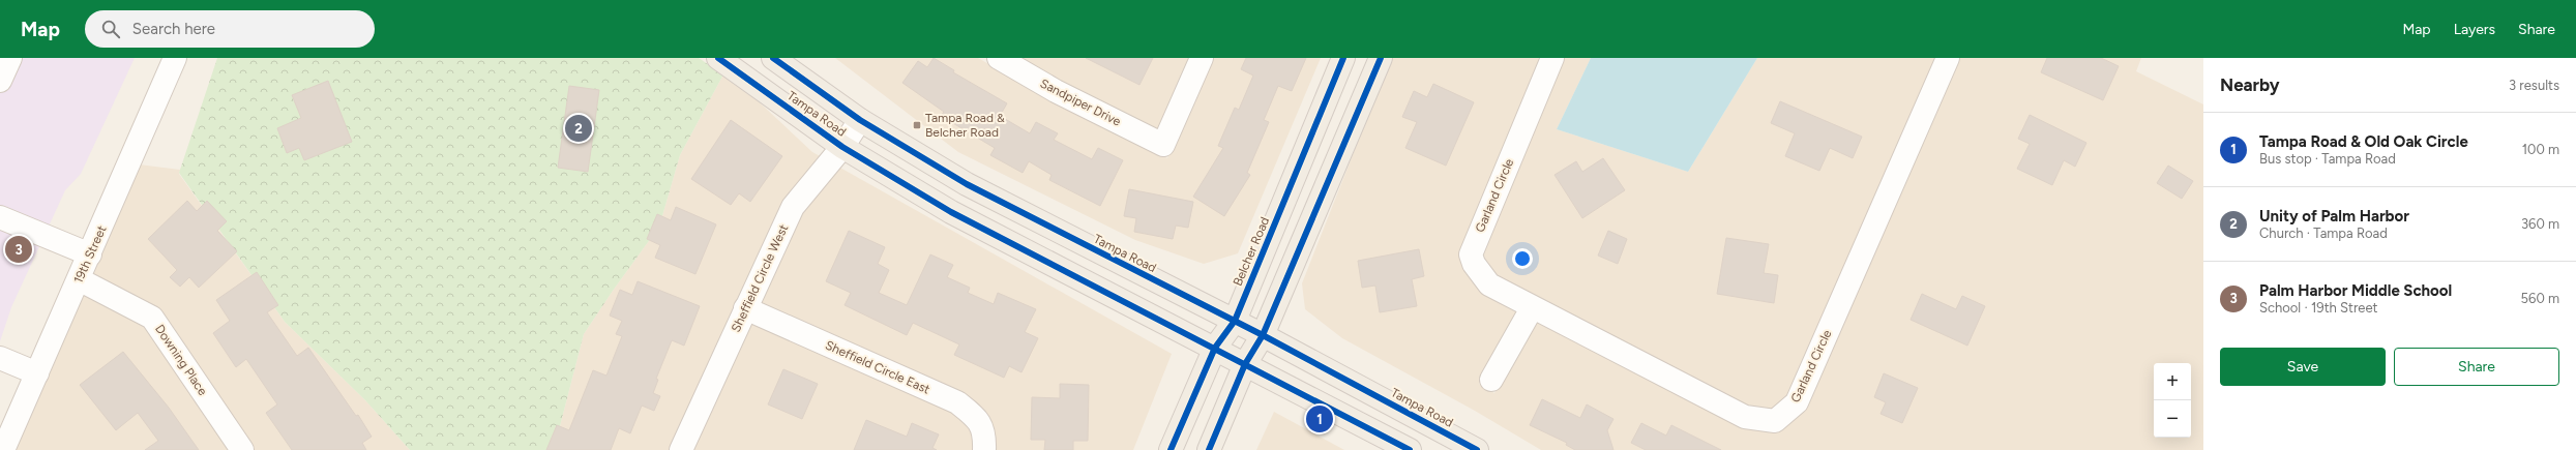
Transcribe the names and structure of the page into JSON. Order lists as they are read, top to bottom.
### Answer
{
  "streets": {
    "main road": ["Tampa Road", "Belcher Road"],
    "street": [
      "Sandpiper Drive",
      "Garland Circle",
      "19th Street",
      "Sheffield Circle West",
      "Downing Place",
      "Sheffield Circle East"
    ]
  },
  "crossings": [
    ["Tampa Road", "Belcher Road"],
    ["Tampa Road", "Sheffield Circle West"],
    ["19th Street", "Downing Place"],
    ["Sheffield Circle West", "Sheffield Circle East"]
  ],
  "places": {
    "transit": ["Tampa Road & Belcher Road"]
  },
  "page": {
    "header": "Map",
    "search": "Search here",
    "nav": ["Map", "Layers", "Share"],
    "heading": ["Nearby", "3 results"],
    "list": [
      {
        "mark": "1",
        "name": "Tampa Road & Old Oak Circle",
        "note": "Bus stop · Tampa Road",
        "value": "100 m"
      },
      {
        "mark": "2",
        "name": "Unity of Palm Harbor",
        "note": "Church · Tampa Road",
        "value": "360 m"
      },
      {
        "mark": "3",
        "name": "Palm Harbor Middle School",
        "note": "School · 19th Street",
        "value": "560 m"
      }
    ],
    "pins": ["2", "3", "1"],
    "buttons": ["Save", "Share"],
    "map_buttons": ["+", "−"]
  }
}
